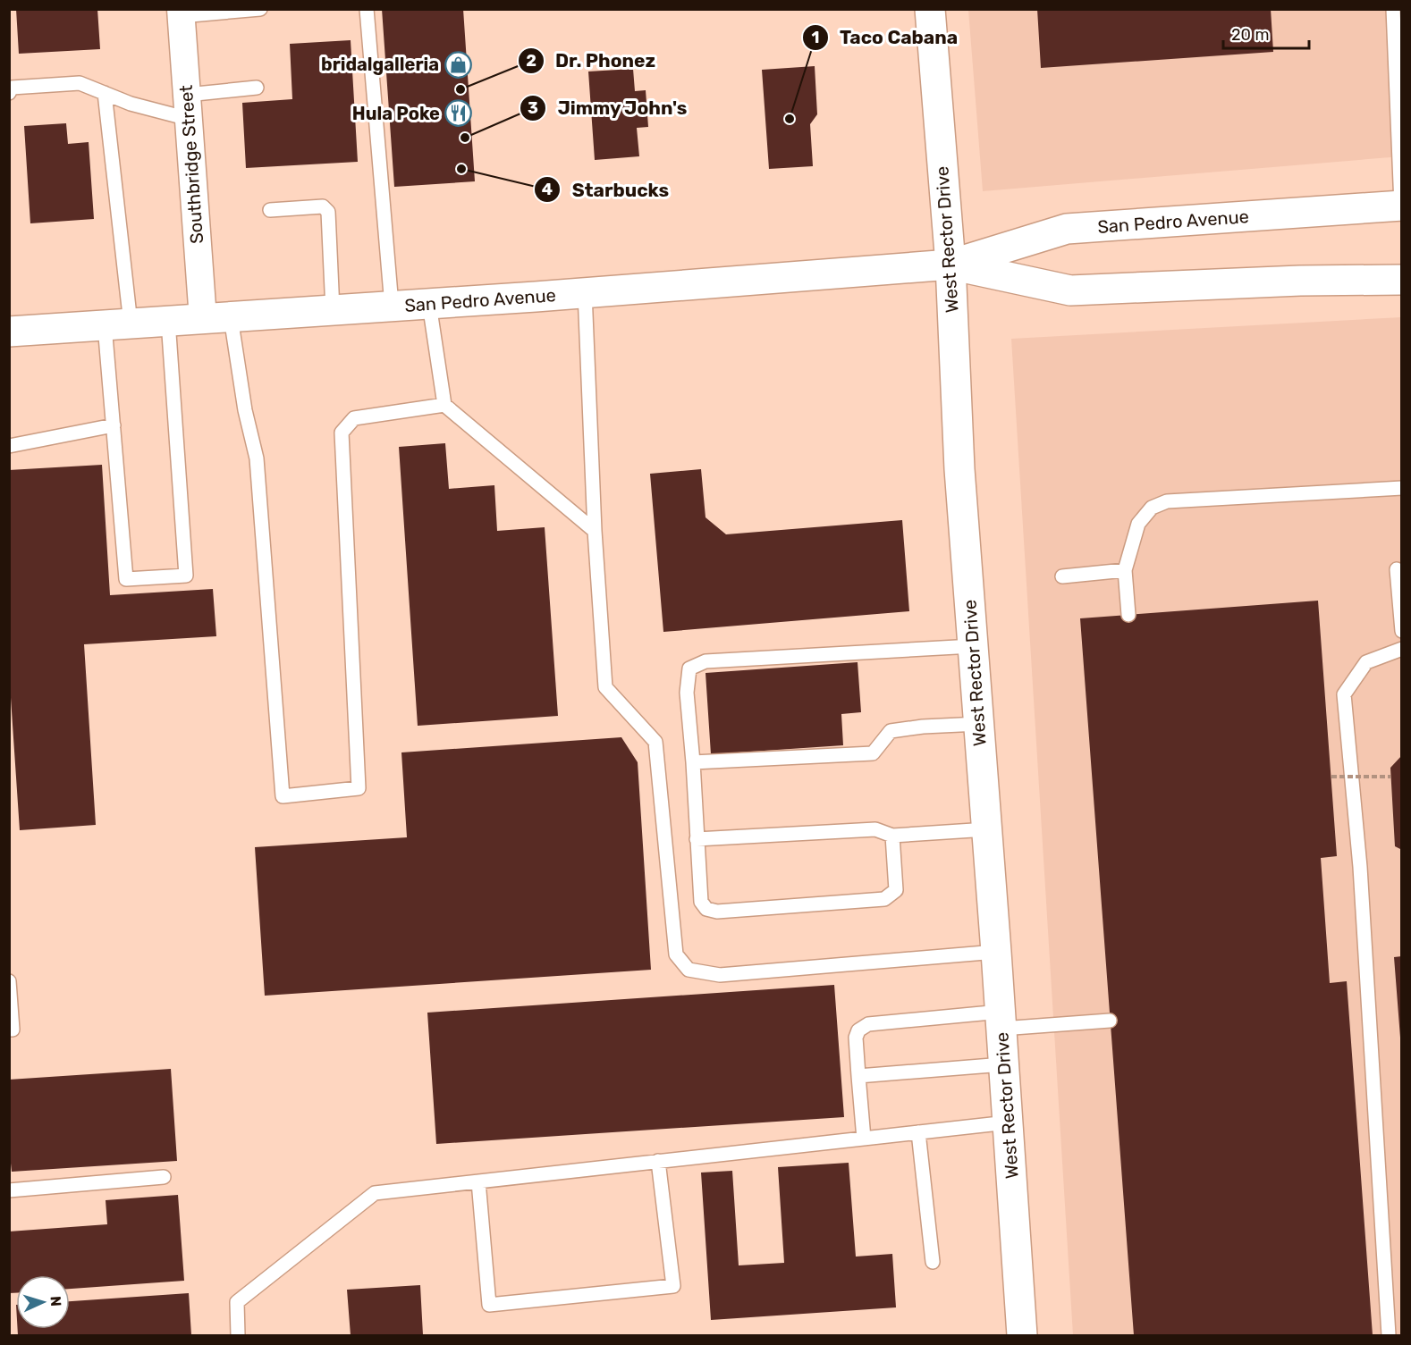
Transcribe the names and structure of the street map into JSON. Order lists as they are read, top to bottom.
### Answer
{
  "streets": {
    "main road": ["San Pedro Avenue", "West Rector Drive"],
    "street": ["Southbridge Street"]
  },
  "crossings": [
    ["Southbridge Street", "San Pedro Avenue"],
    ["San Pedro Avenue", "West Rector Drive"]
  ],
  "places": {
    "shop": ["bridalgalleria"],
    "other": [
      "Dr. Phonez",
      "Taco Cabana",
      "Jimmy John's",
      "Starbucks"
    ],
    "restaurant": ["Hula Poke"]
  },
  "scale_bar": "20 m",
  "north": "right"
}
